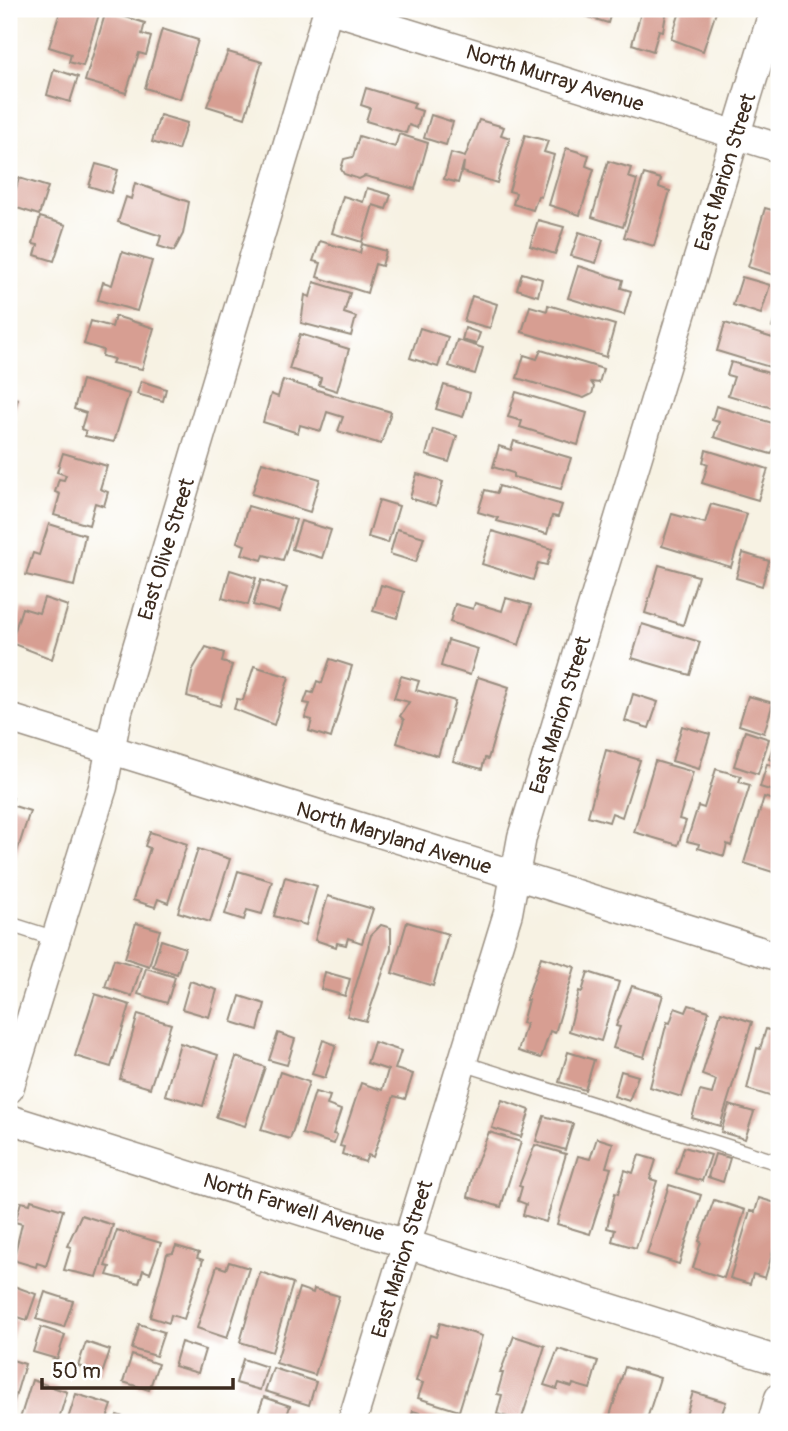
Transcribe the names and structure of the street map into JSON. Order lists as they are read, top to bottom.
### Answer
{
  "streets": {
    "street": [
      "North Murray Avenue",
      "East Marion Street",
      "East Olive Street",
      "North Maryland Avenue",
      "North Farwell Avenue"
    ]
  },
  "crossings": [
    ["North Murray Avenue", "East Marion Street"],
    ["North Murray Avenue", "East Olive Street"],
    ["East Marion Street", "North Maryland Avenue"],
    ["East Marion Street", "North Farwell Avenue"],
    ["East Olive Street", "North Maryland Avenue"]
  ],
  "scale_bar": "50 m"
}
